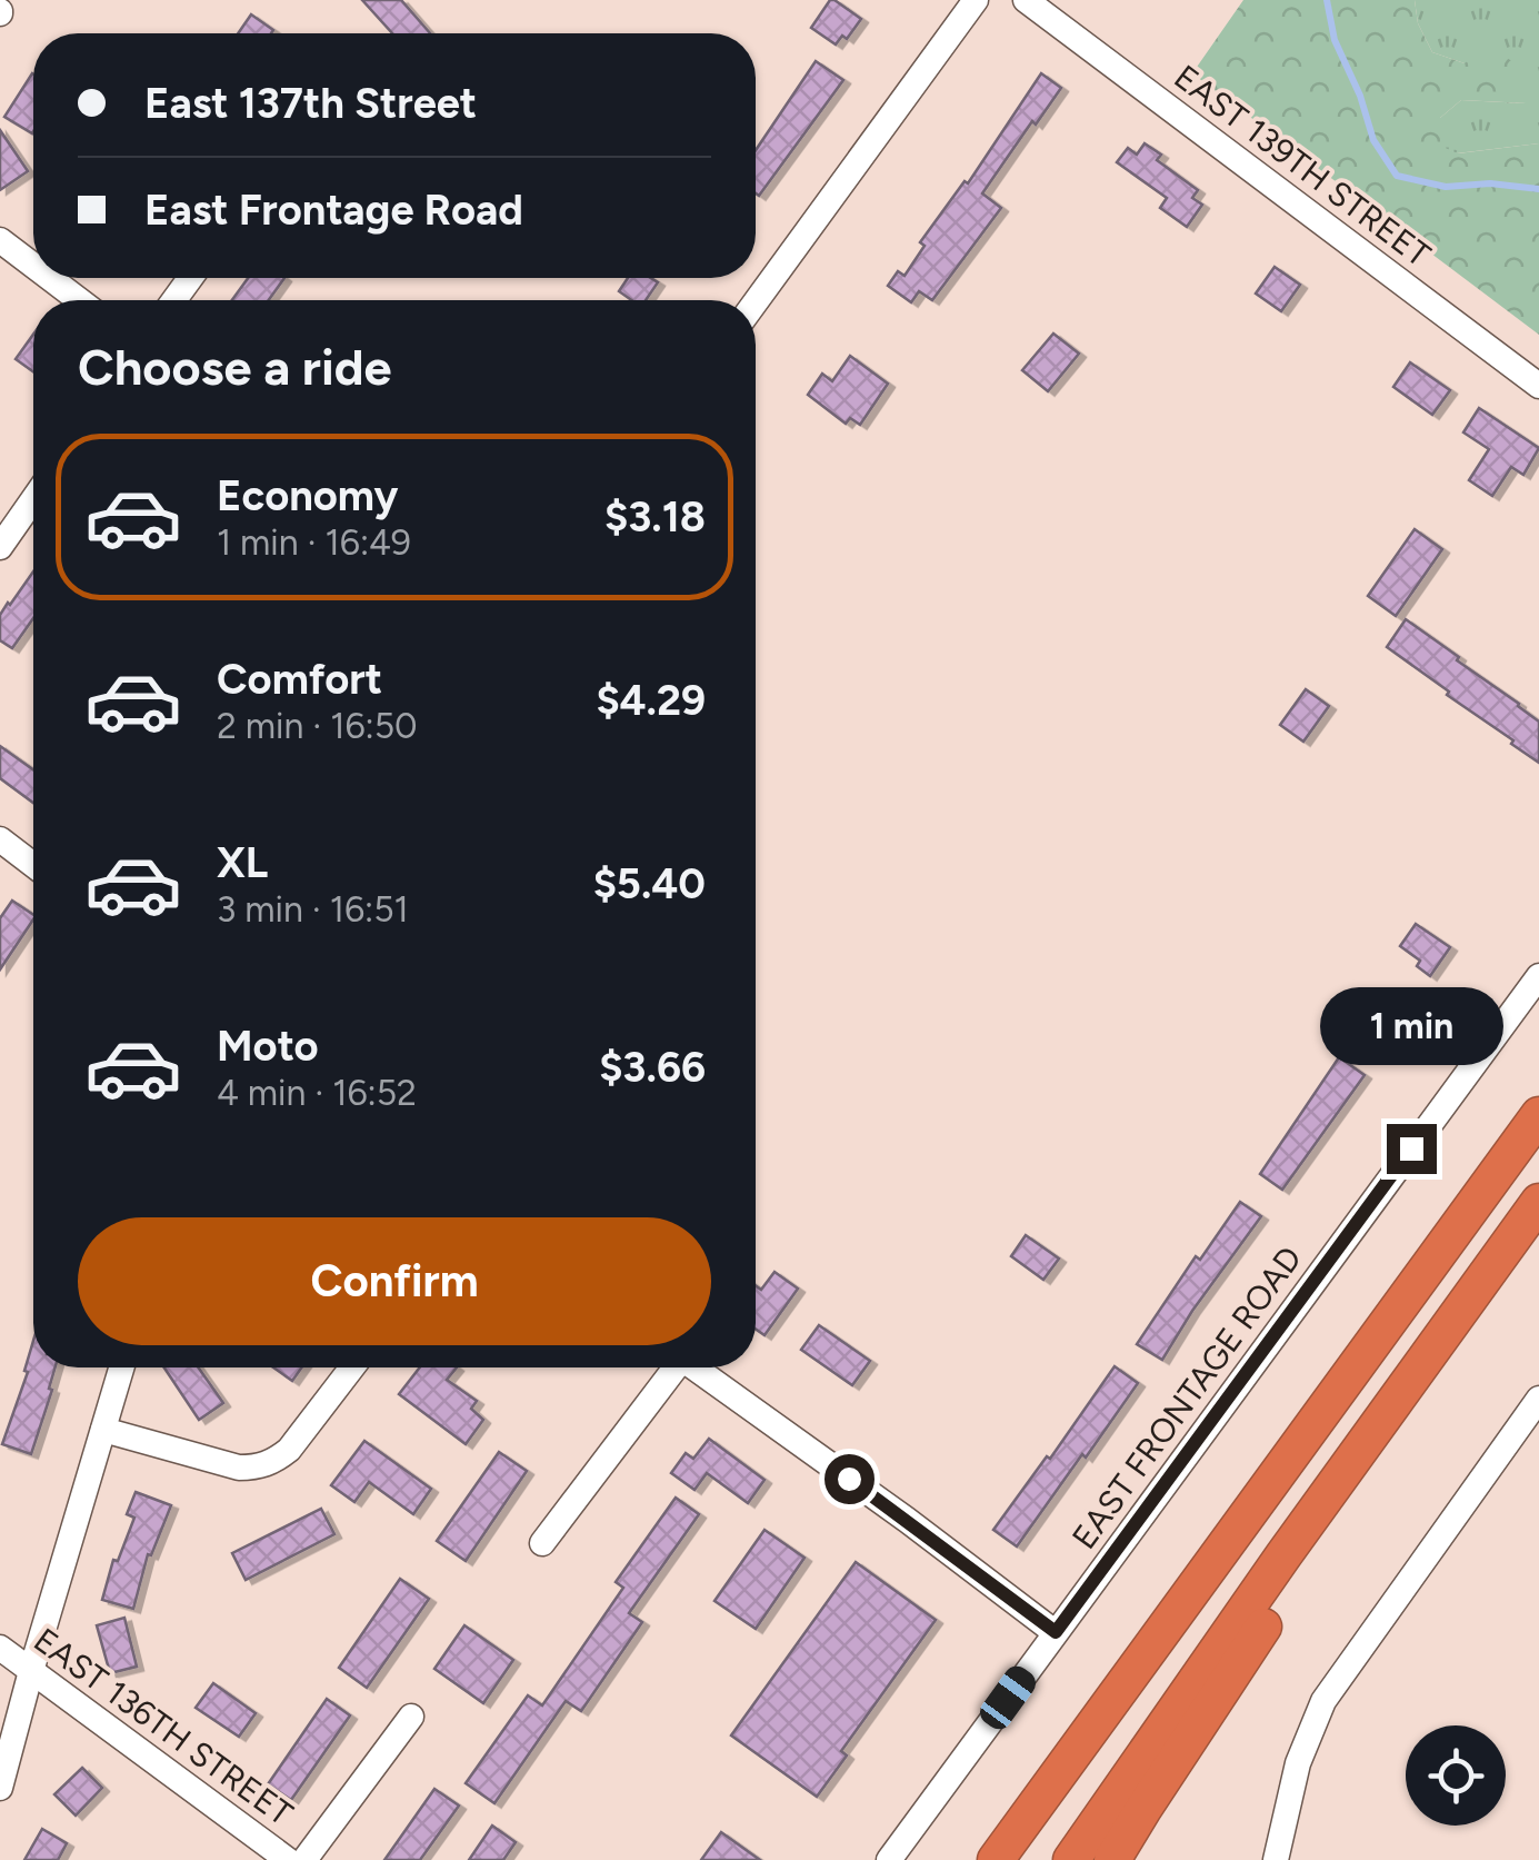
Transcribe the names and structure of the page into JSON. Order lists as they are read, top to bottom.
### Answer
{
  "streets": {
    "street": ["EAST 139TH STREET", "EAST FRONTAGE ROAD", "EAST 136TH STREET"]
  },
  "page": {
    "banner": ["East 137th Street", "East Frontage Road"],
    "heading": "Choose a ride",
    "list": [
      {
        "name": "Economy",
        "note": "1 min · 16:49",
        "value": "$3.18"
      },
      {
        "name": "Comfort",
        "note": "2 min · 16:50",
        "value": "$4.29"
      },
      {
        "name": "XL",
        "note": "3 min · 16:51",
        "value": "$5.40"
      },
      {
        "name": "Moto",
        "note": "4 min · 16:52",
        "value": "$3.66"
      }
    ],
    "bubble": "1 min",
    "buttons": "Confirm"
  }
}
